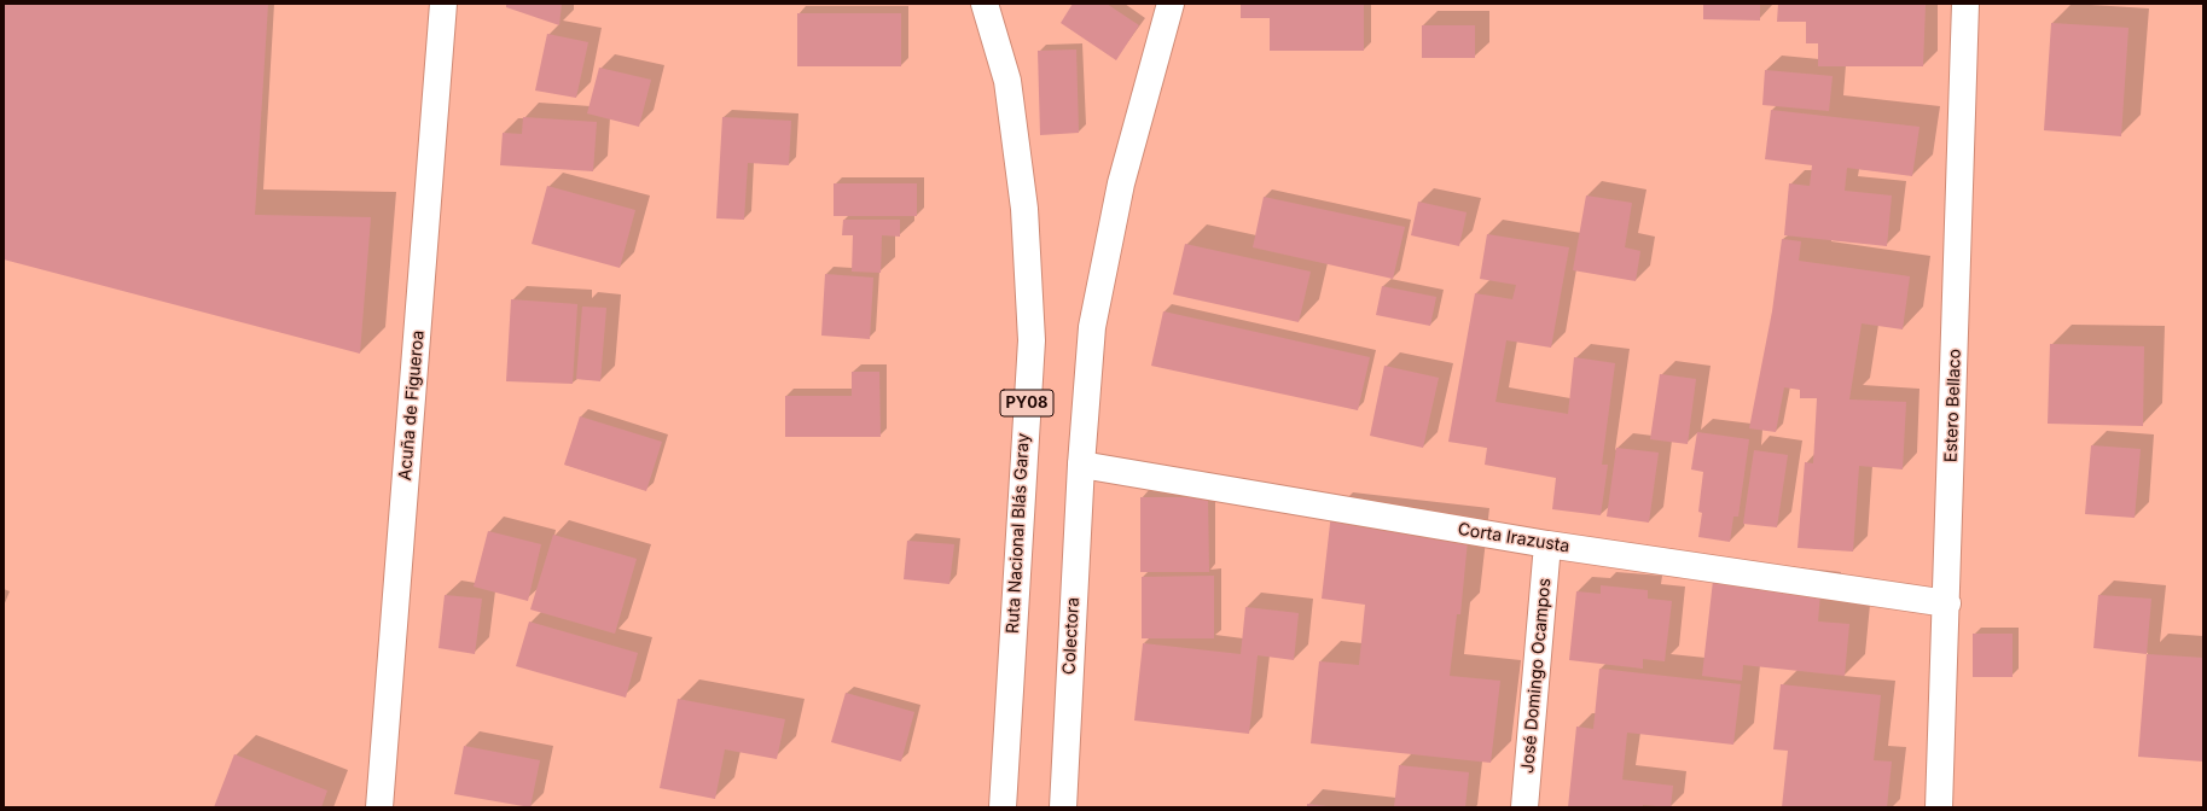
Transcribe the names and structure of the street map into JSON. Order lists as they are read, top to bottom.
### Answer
{
  "streets": {
    "main road": [
      "PY08",
      "Acuña de Figueroa",
      "Estero Bellaco",
      "Ruta Nacional Blás Garay",
      "Corta Irazusta",
      "Colectora",
      "José Domingo Ocampos"
    ]
  },
  "crossings": [
    ["Estero Bellaco", "Corta Irazusta"],
    ["Corta Irazusta", "Colectora"],
    ["Corta Irazusta", "José Domingo Ocampos"]
  ]
}
